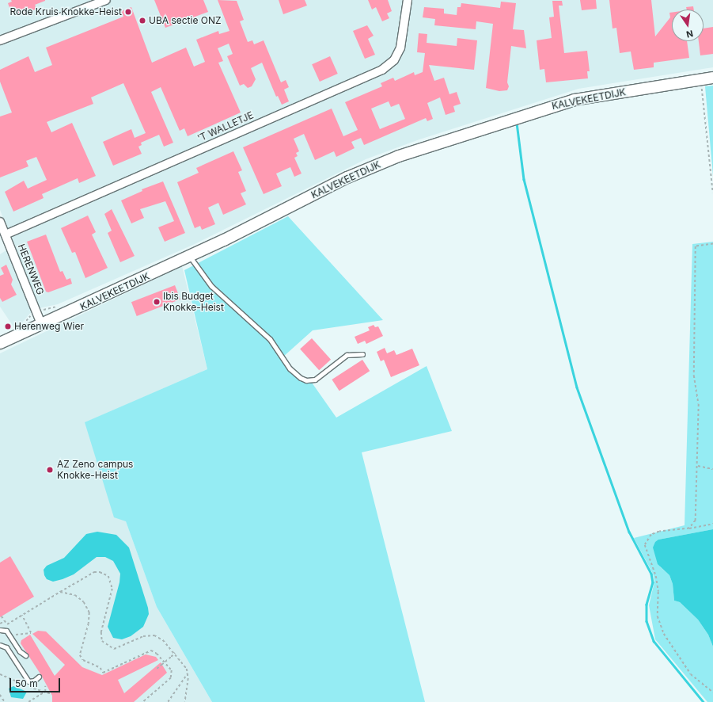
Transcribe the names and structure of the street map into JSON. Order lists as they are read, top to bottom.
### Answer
{
  "streets": {
    "street": ["KALVEKEETDIJK", "'T WALLETJE", "HERENWEG"]
  },
  "crossings": [
    ["KALVEKEETDIJK", "HERENWEG"],
    ["'T WALLETJE", "HERENWEG"]
  ],
  "places": [
    "Rode Kruis Knokke-Heist",
    "UBA sectie ONZ",
    "Ibis Budget Knokke-Heist",
    "Herenweg Wier",
    "AZ Zeno campus Knokke-Heist"
  ],
  "scale_bar": "50 m",
  "north": "bottom"
}
